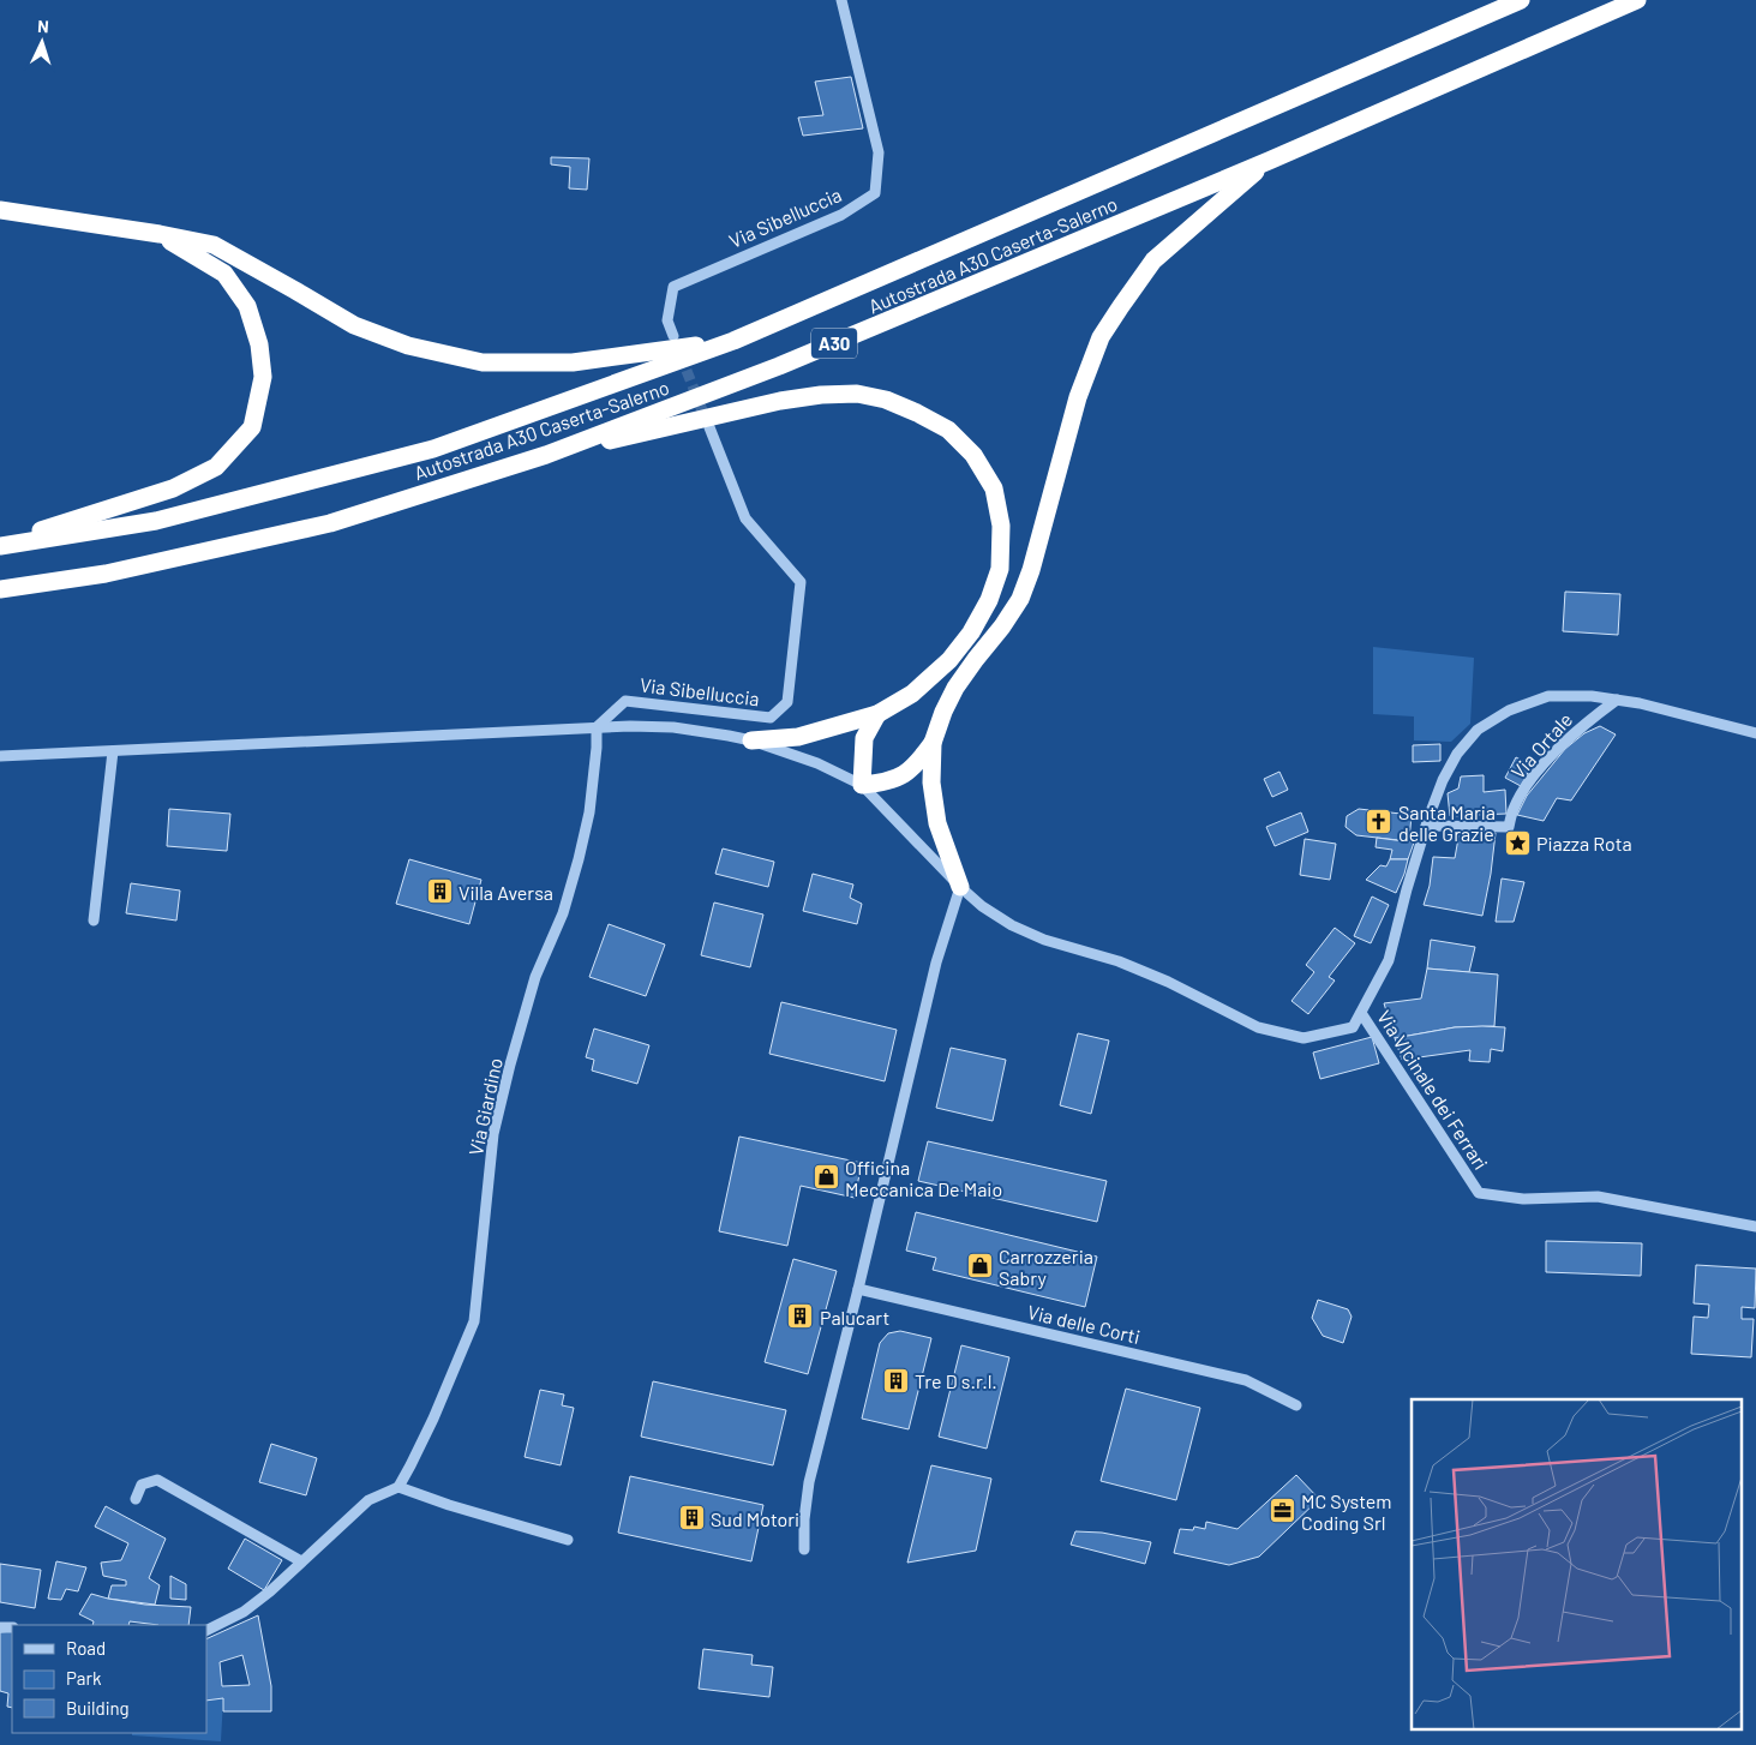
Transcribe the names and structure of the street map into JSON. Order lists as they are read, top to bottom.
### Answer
{
  "streets": {
    "highway": ["Autostrada A30 Caserta-Salerno", "A30"],
    "street": [
      "Via Sibelluccia",
      "Via Ortale",
      "Via VIcinale dei Ferrari",
      "Via Giardino",
      "Via delle Corti"
    ]
  },
  "crossings": [
    ["Via Sibelluccia", "Via Giardino"]
  ],
  "places": {
    "church": ["Santa Maria delle Grazie"],
    "place": ["Piazza Rota"],
    "building": [
      "Villa Aversa",
      "Palucart",
      "Tre D s.r.l.",
      "Sud Motori"
    ],
    "shop": ["Officina Meccanica De Maio", "Carrozzeria Sabry"],
    "office": ["MC System Coding Srl"]
  },
  "legend": ["Road", "Park", "Building"],
  "north": "top"
}
